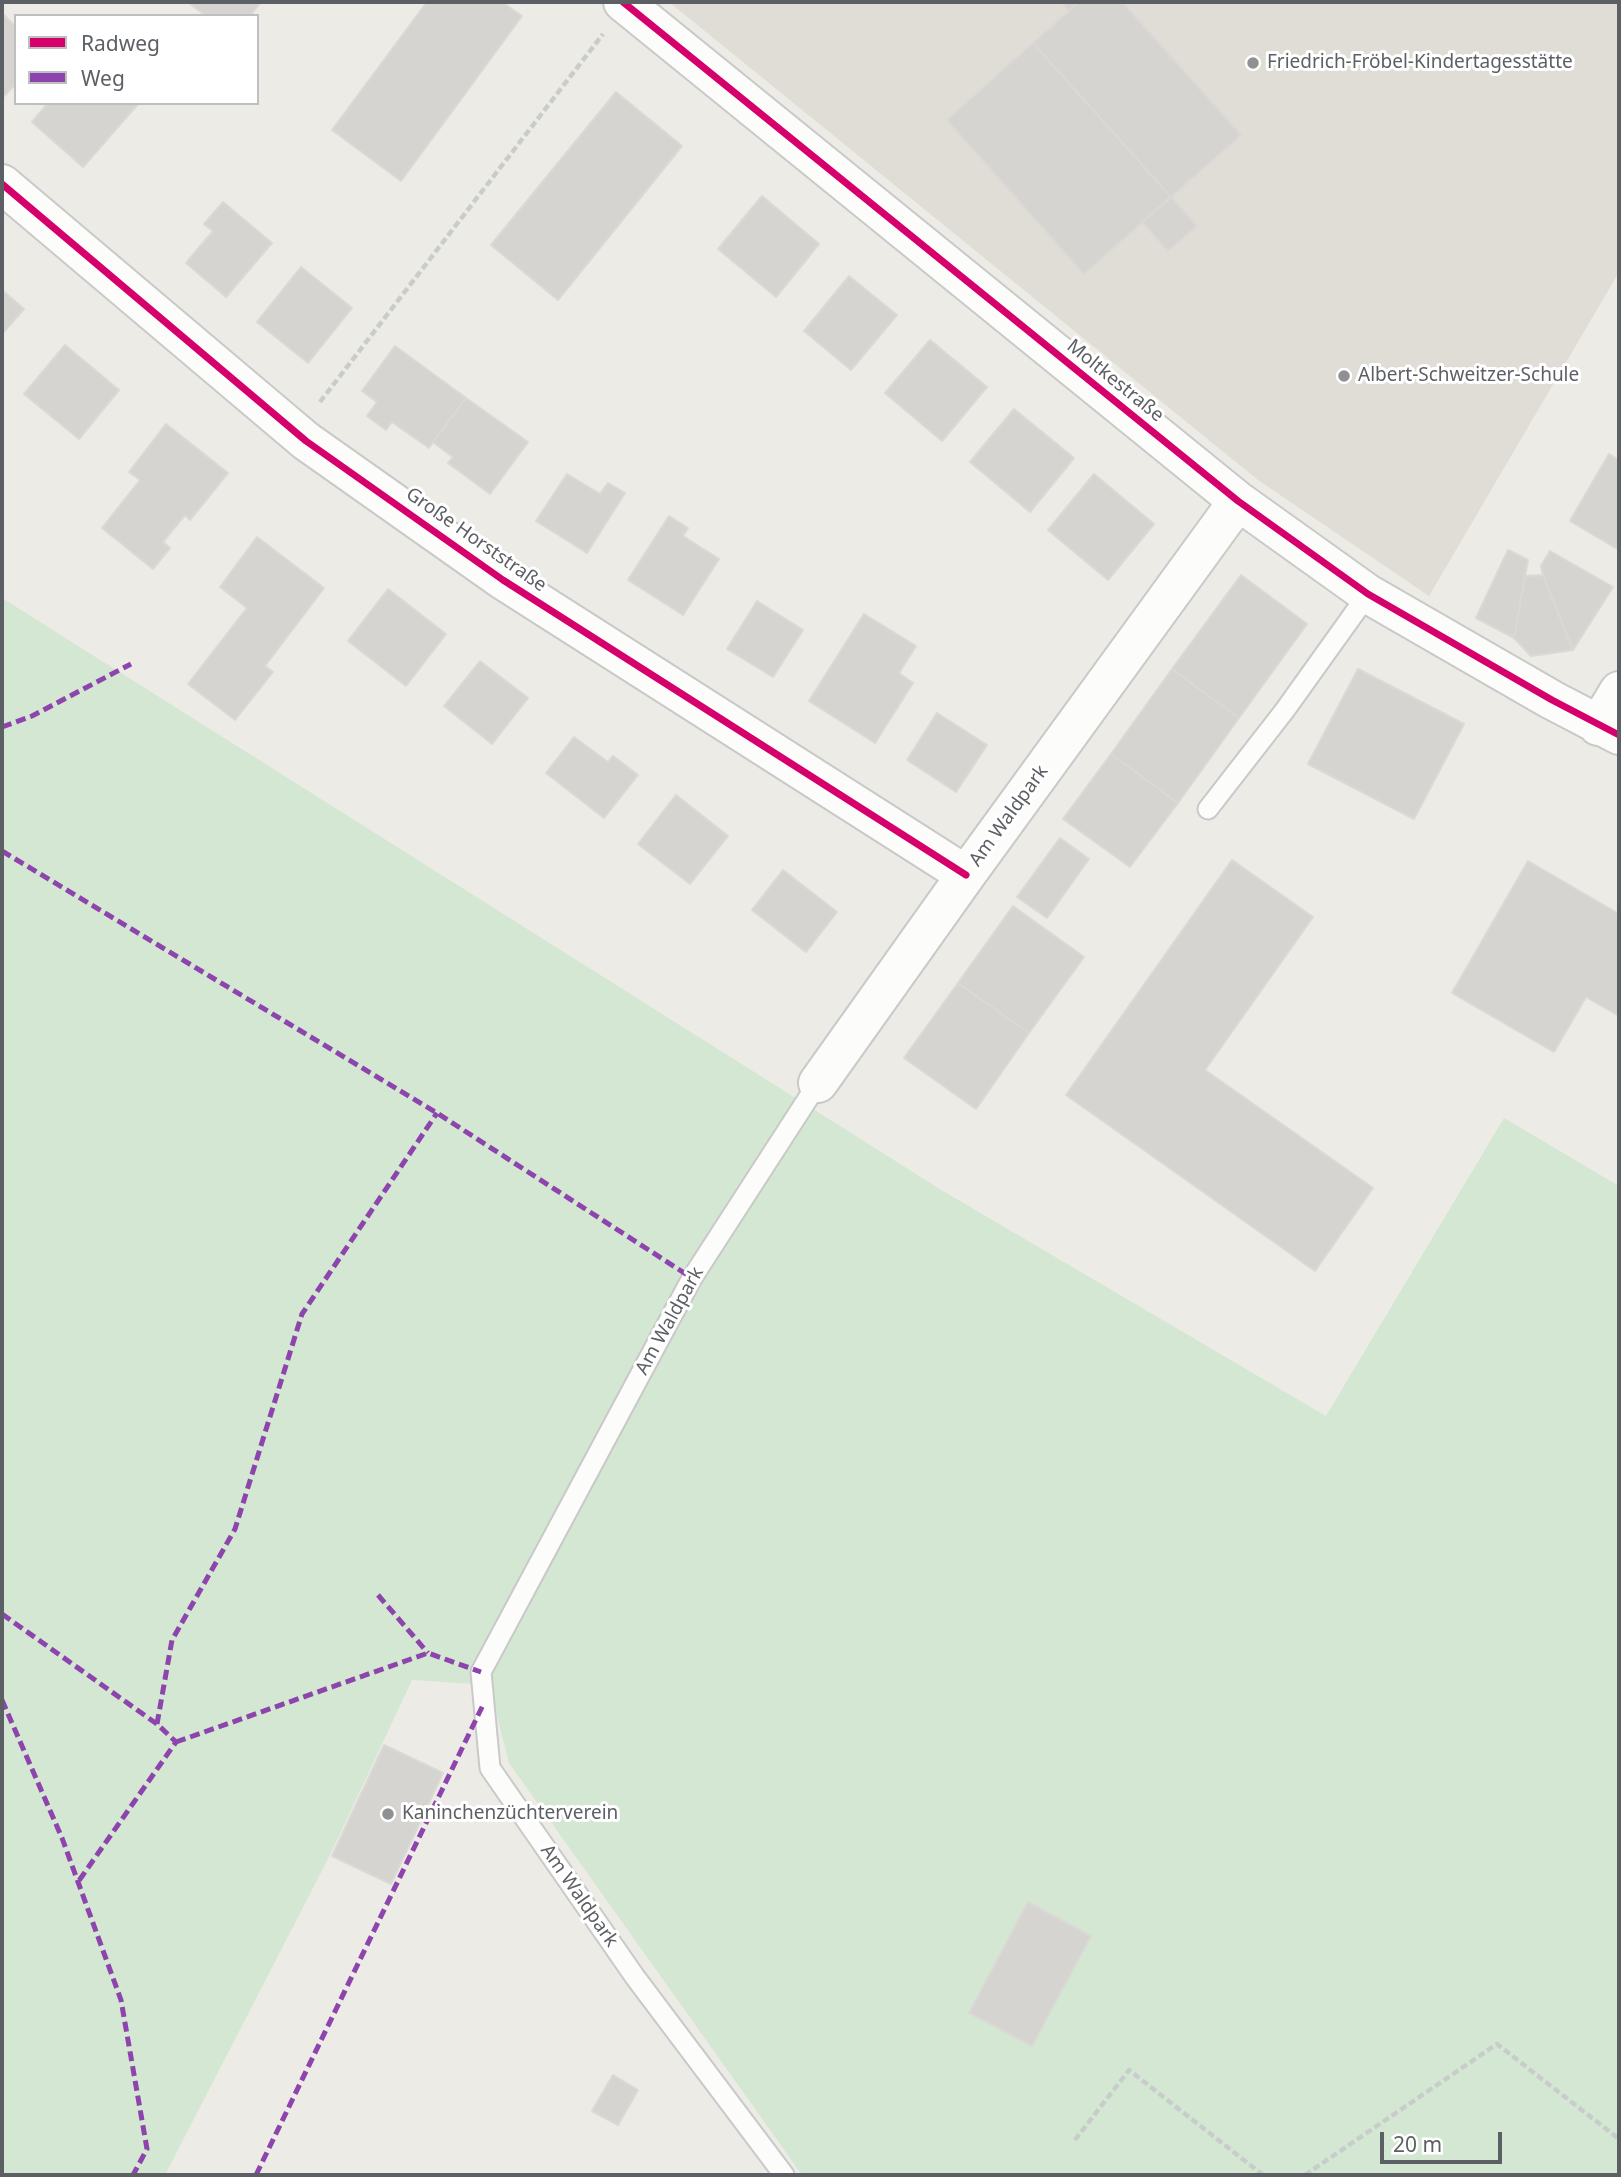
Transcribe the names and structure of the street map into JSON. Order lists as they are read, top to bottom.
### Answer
{
  "streets": {
    "street": ["Moltkestraße", "Große Horststraße", "Am Waldpark"]
  },
  "crossings": [
    ["Moltkestraße", "Am Waldpark"],
    ["Große Horststraße", "Am Waldpark"]
  ],
  "places": ["Friedrich-Fröbel-Kindertagesstätte", "Albert-Schweitzer-Schule", "Kaninchenzüchterverein"],
  "legend": ["Radweg", "Weg"],
  "scale_bar": "20 m"
}
